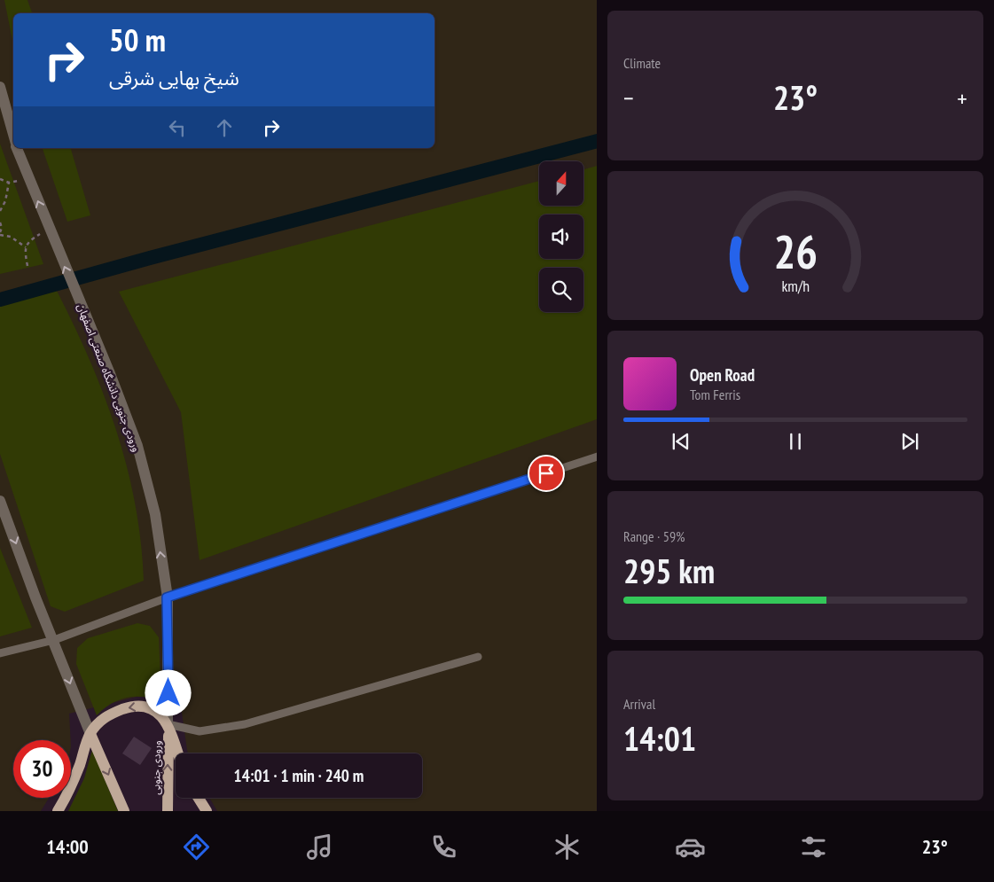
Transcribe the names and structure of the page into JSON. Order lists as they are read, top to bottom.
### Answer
{
  "streets": {
    "main road": ["ورودی جنوبی"],
    "street": ["ورودی جنوبی دانشگاه صنعتی اصفهان"]
  },
  "crossings": [
    ["ورودی جنوبی دانشگاه صنعتی اصفهان", "ورودی جنوبی"]
  ],
  "one_way": ["ورودی جنوبی دانشگاه صنعتی اصفهان"],
  "north": "top",
  "page": {
    "tile": [
      "Climate",
      ["Range · 59%", "295 km"],
      ["Arrival", "14:01"]
    ],
    "turn": ["50 m", "شیخ بهایی شرقی"],
    "heat": ["−", "23°", "+"],
    "song": ["Open Road", "Tom Ferris"],
    "limit": "30",
    "trip": "14:01 · 1 min · 240 m",
    "tabs": ["14:00", "23°"],
    "gauge": ["26", "km/h"]
  }
}
